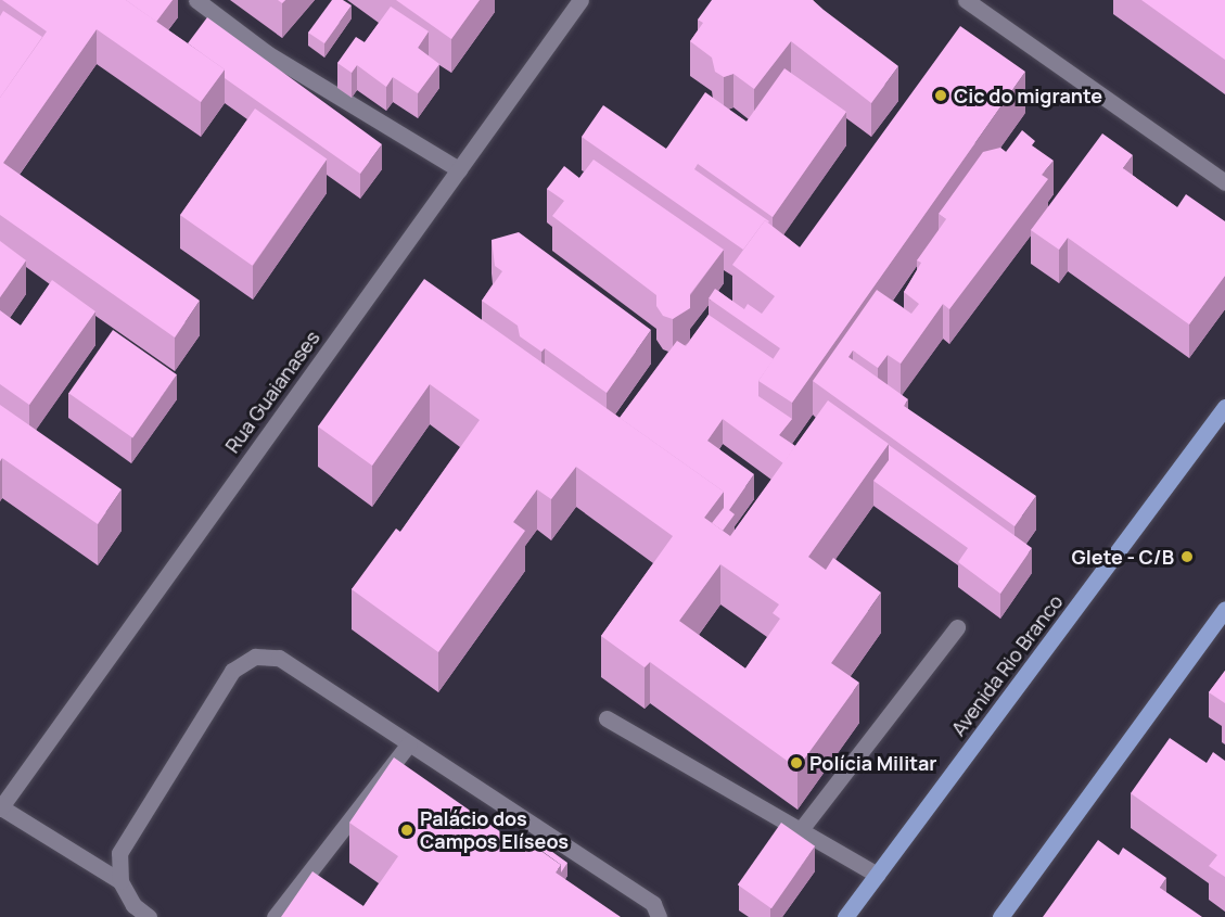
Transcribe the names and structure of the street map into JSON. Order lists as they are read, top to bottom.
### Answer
{
  "streets": {
    "main road": ["Avenida Rio Branco"],
    "street": ["Rua Guaianases"]
  },
  "places": [
    "Cic do migrante",
    "Glete - C/B",
    "Polícia Militar",
    "Palácio dos Campos Elíseos"
  ]
}
